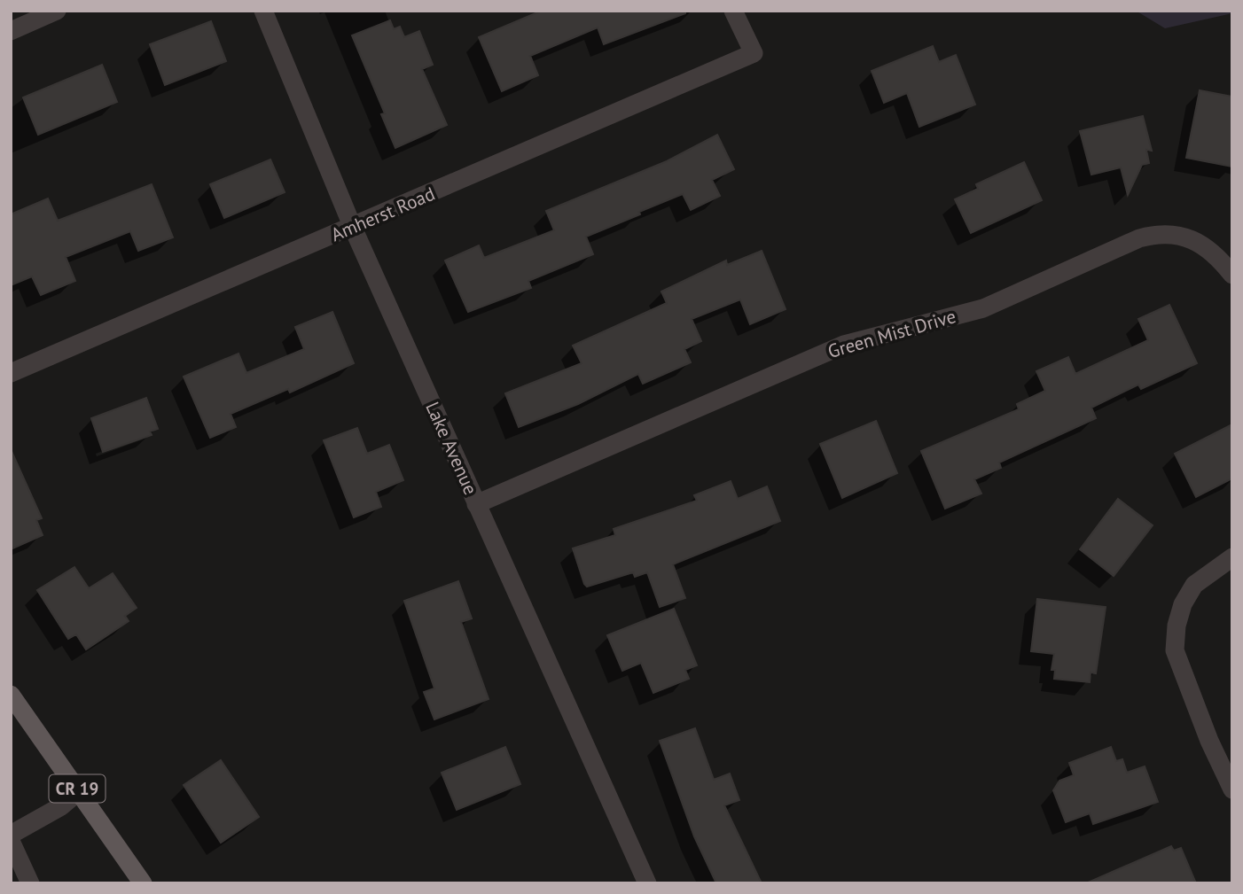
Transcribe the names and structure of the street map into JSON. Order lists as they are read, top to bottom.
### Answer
{
  "streets": {
    "main road": ["CR 19"],
    "street": ["Amherst Road", "Green Mist Drive", "Lake Avenue"]
  },
  "crossings": [
    ["Amherst Road", "Lake Avenue"],
    ["Green Mist Drive", "Lake Avenue"]
  ]
}
